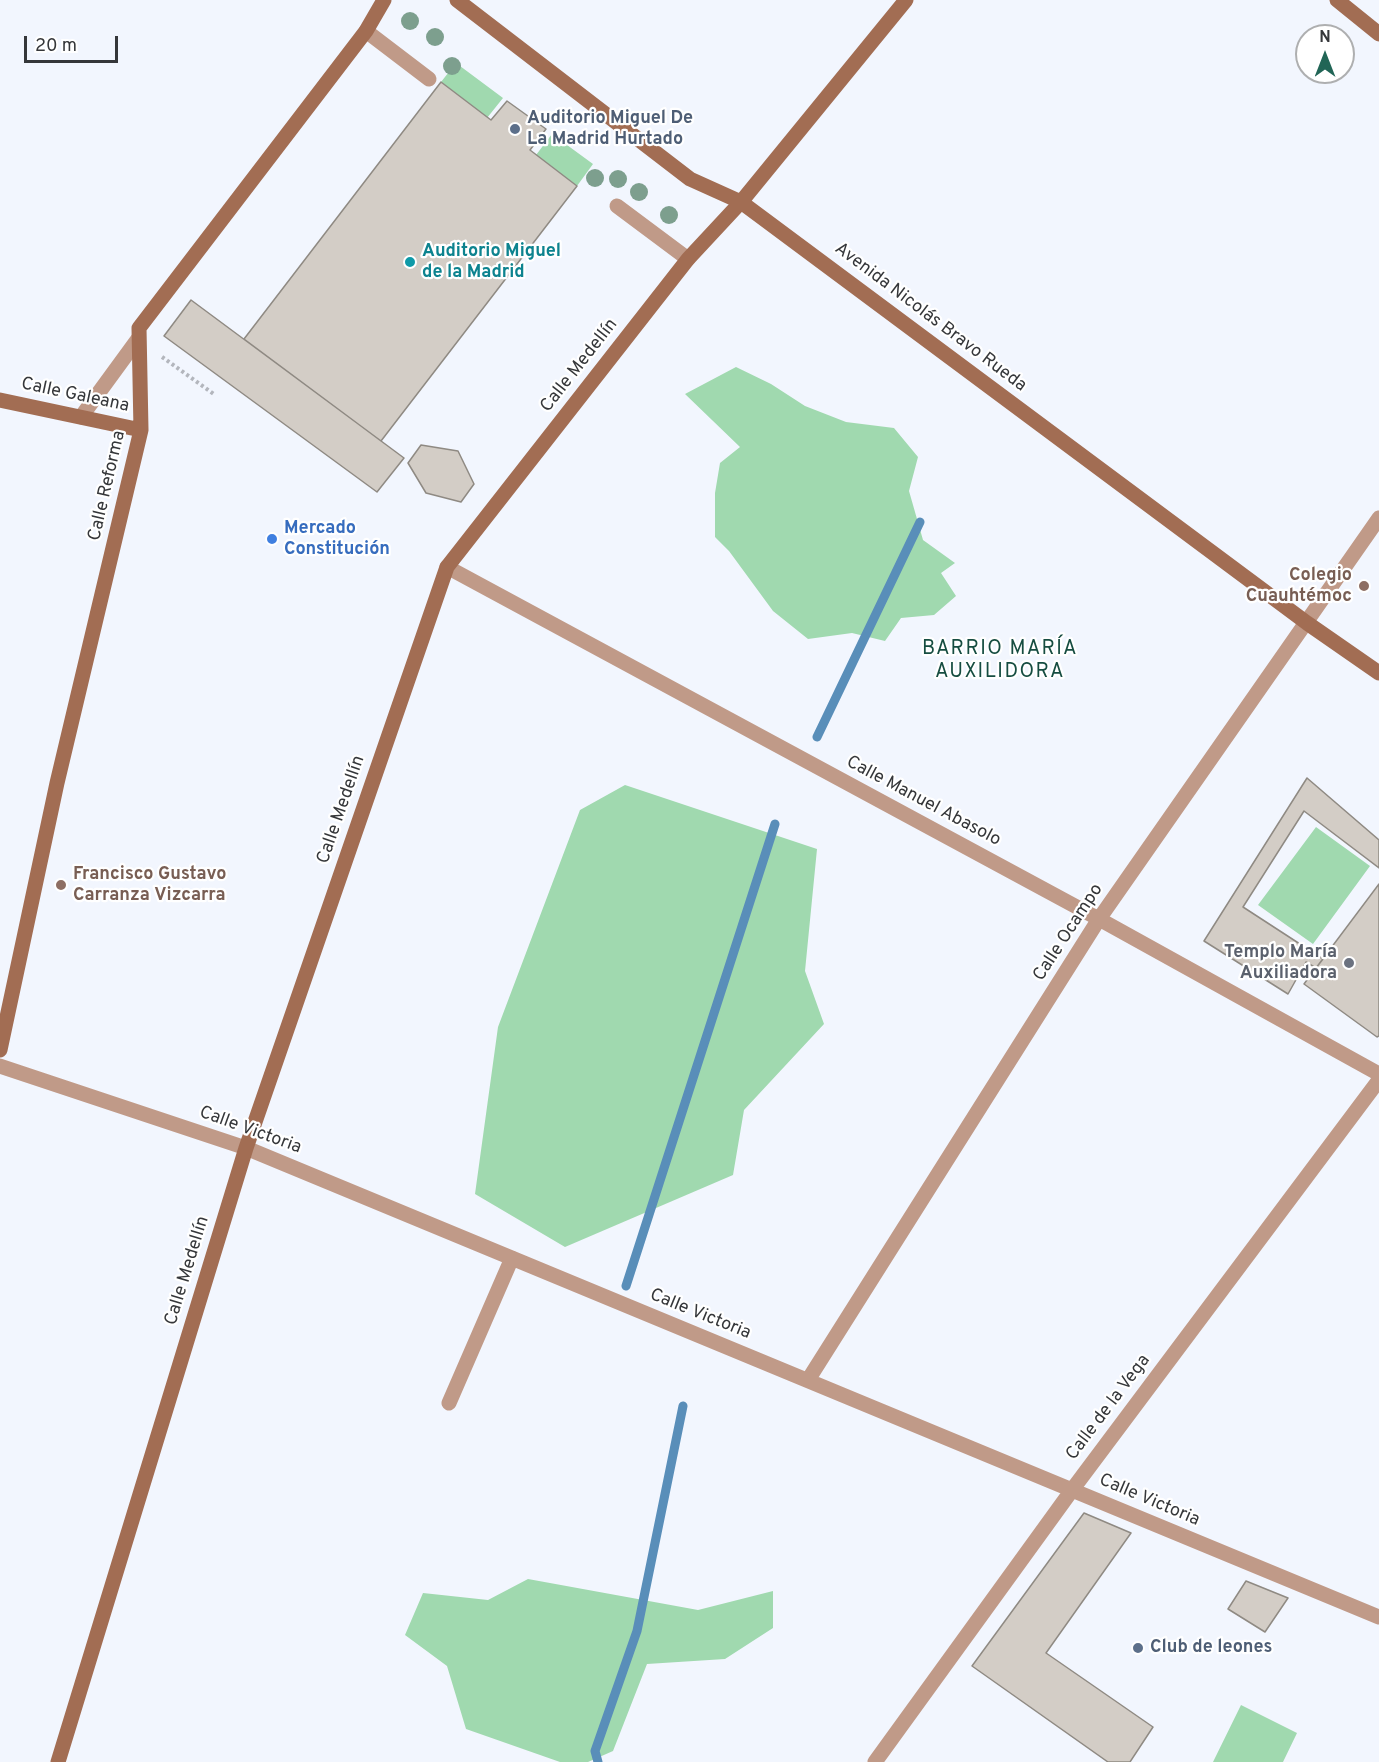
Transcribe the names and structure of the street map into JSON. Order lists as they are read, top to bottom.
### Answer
{
  "streets": {
    "street": [
      "Avenida Nicolás Bravo Rueda",
      "Calle Medellín",
      "Calle Galeana",
      "Calle Reforma",
      "Calle Manuel Abasolo",
      "Calle Ocampo",
      "Calle Victoria",
      "Calle de la Vega"
    ]
  },
  "crossings": [
    ["Avenida Nicolás Bravo Rueda", "Calle Medellín"],
    ["Avenida Nicolás Bravo Rueda", "Calle Ocampo"],
    ["Calle Medellín", "Calle Manuel Abasolo"],
    ["Calle Medellín", "Calle Victoria"],
    ["Calle Galeana", "Calle Reforma"],
    ["Calle Manuel Abasolo", "Calle Ocampo"],
    ["Calle Ocampo", "Calle Victoria"],
    ["Calle Victoria", "Calle de la Vega"]
  ],
  "districts": ["BARRIO MARÍA AUXILIDORA"],
  "places": [
    "Auditorio Miguel De La Madrid Hurtado",
    "Auditorio Miguel de la Madrid",
    "Mercado Constitución",
    "Colegio Cuauhtémoc",
    "Francisco Gustavo Carranza Vizcarra",
    "Templo María Auxiliadora",
    "Club de leones"
  ],
  "scale_bar": "20 m",
  "north": "top"
}
